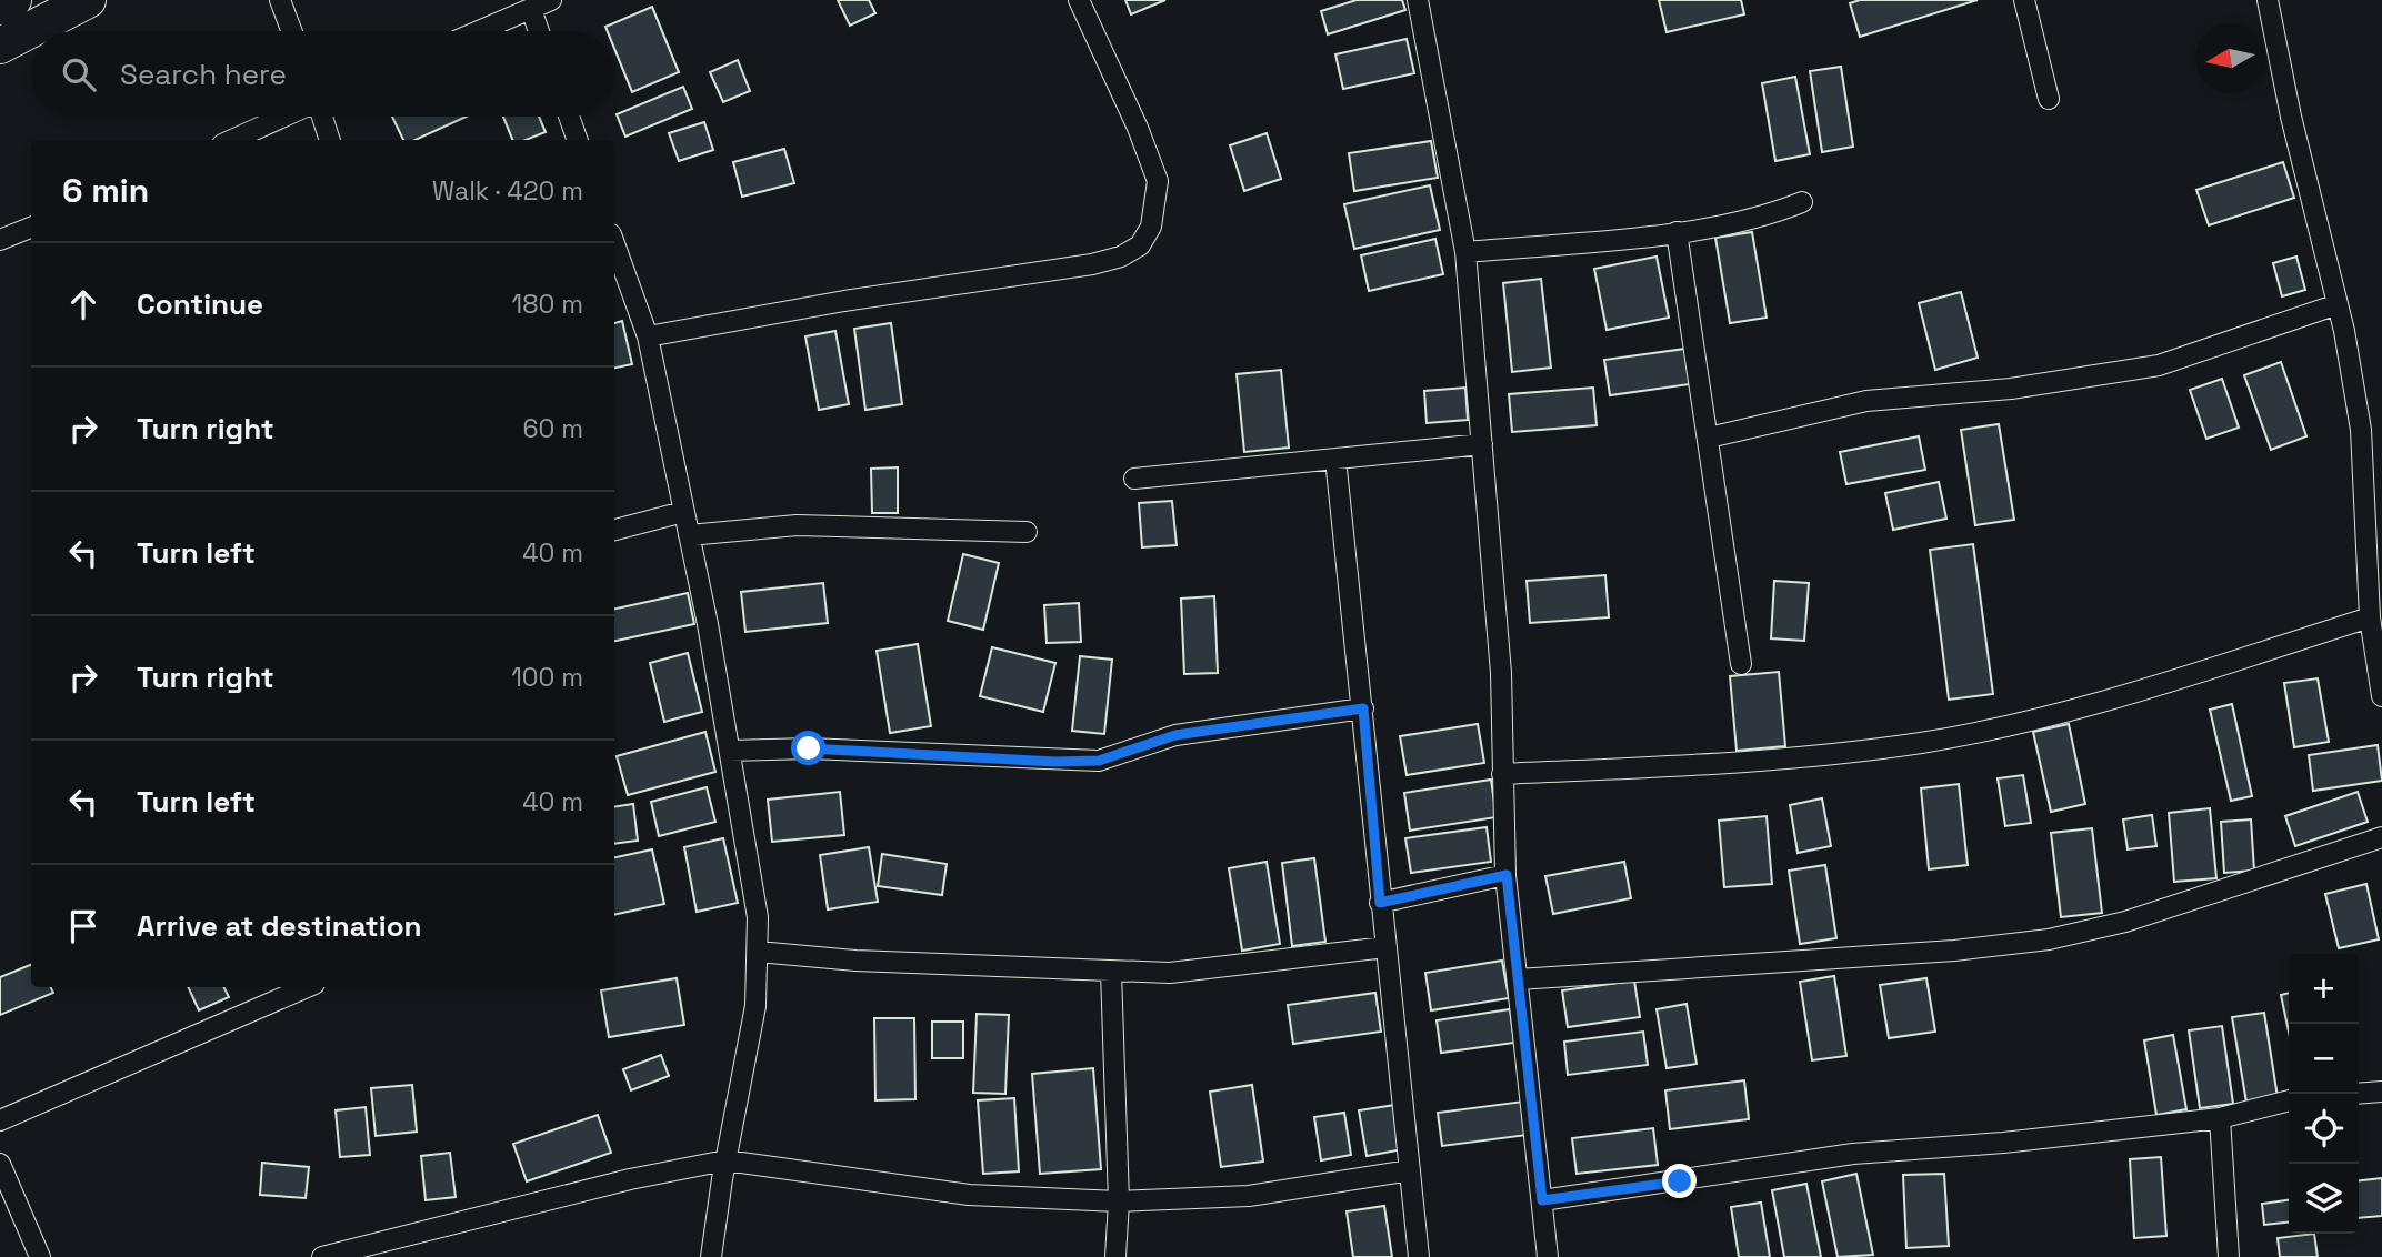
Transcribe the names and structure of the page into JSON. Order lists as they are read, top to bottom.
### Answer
{
  "north": "left",
  "page": {
    "search": "Search here",
    "heading": ["6 min", "Walk · 420 m"],
    "list": [
      ["Continue", "180 m"],
      ["Turn right", "60 m"],
      ["Turn left", "40 m"],
      ["Turn right", "100 m"],
      ["Turn left", "40 m"],
      "Arrive at destination"
    ],
    "map_buttons": ["+", "−"]
  }
}
